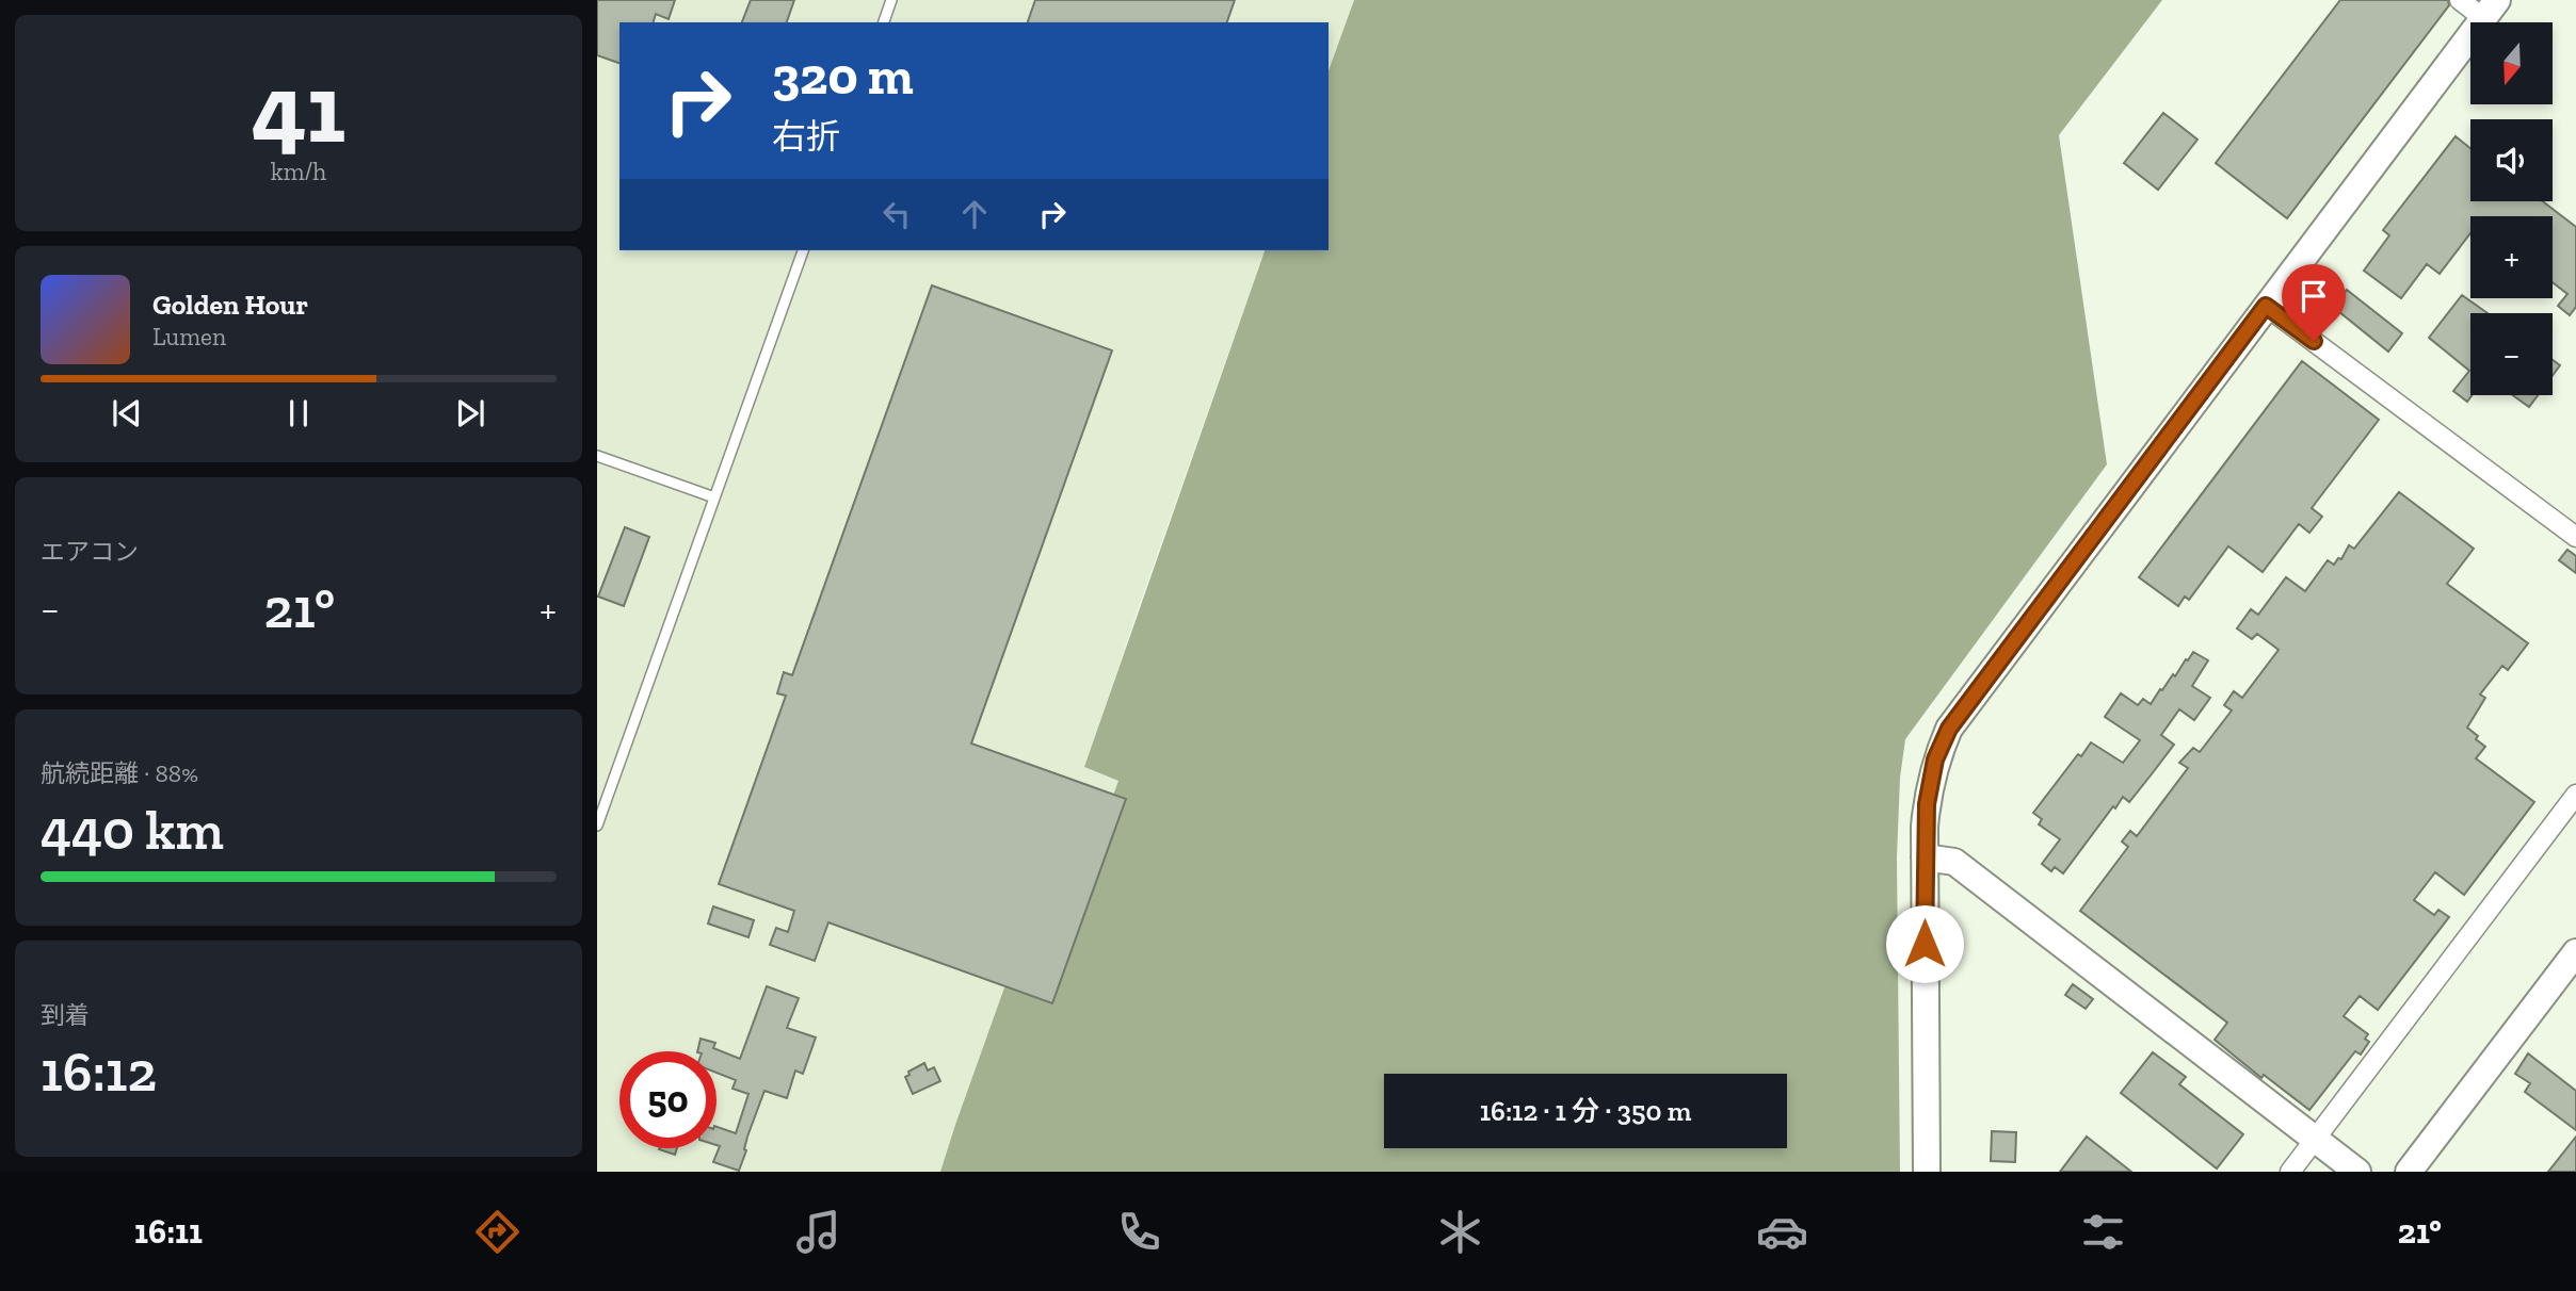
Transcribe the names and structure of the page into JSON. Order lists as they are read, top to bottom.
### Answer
{
  "north": "bottom",
  "page": {
    "tile": [
      ["41", "km/h"],
      "エアコン",
      ["航続距離 · 88%", "440 km"],
      ["到着", "16:12"]
    ],
    "map_buttons": ["+", "−"],
    "turn": ["320 m", "右折"],
    "song": ["Golden Hour", "Lumen"],
    "heat": ["−", "21°", "+"],
    "limit": "50",
    "trip": "16:12 · 1 分 · 350 m",
    "tabs": ["16:11", "21°"]
  }
}
